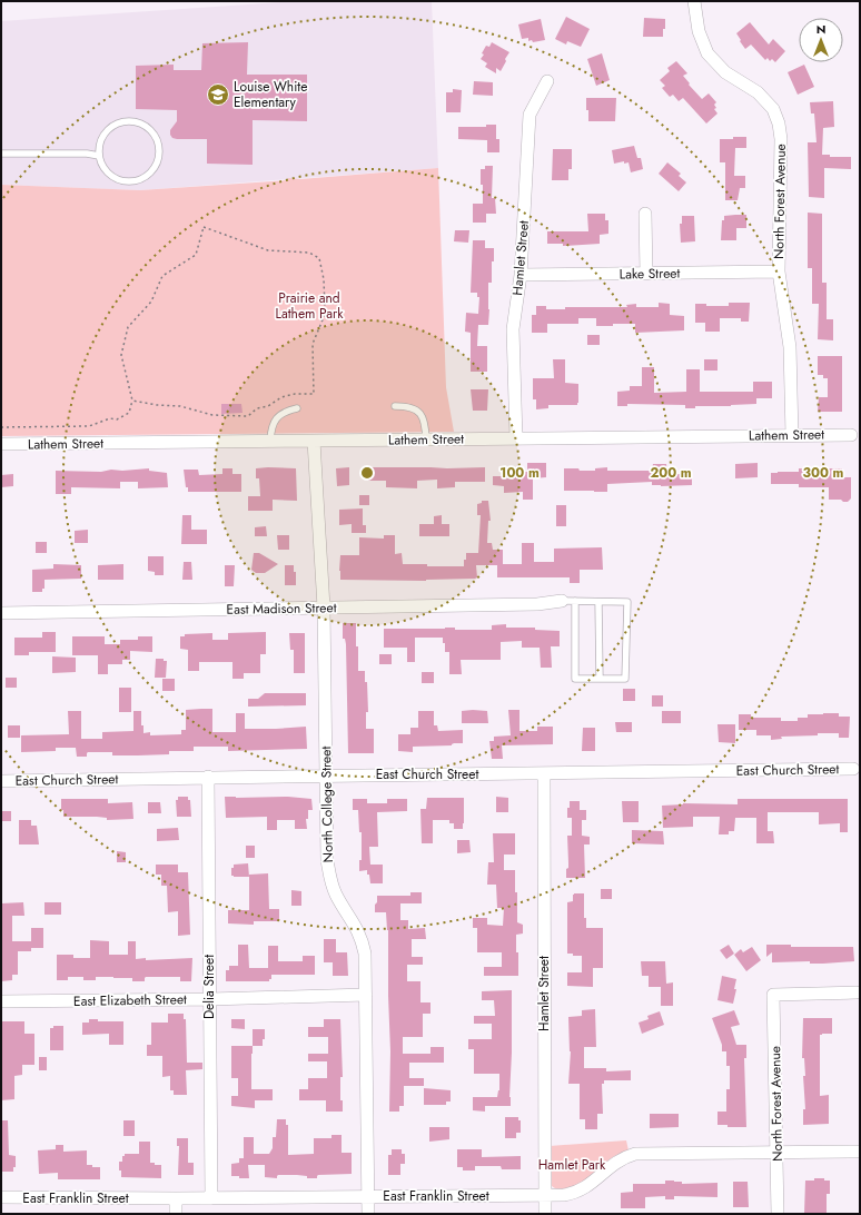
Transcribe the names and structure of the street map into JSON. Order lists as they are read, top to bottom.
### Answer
{
  "streets": {
    "street": [
      "North Forest Avenue",
      "Hamlet Street",
      "Lake Street",
      "Lathem Street",
      "East Madison Street",
      "East Church Street",
      "North College Street",
      "Delia Street",
      "East Elizabeth Street",
      "East Franklin Street"
    ]
  },
  "crossings": [
    ["North Forest Avenue", "Lake Street"],
    ["North Forest Avenue", "Lathem Street"],
    ["North Forest Avenue", "East Franklin Street"],
    ["Hamlet Street", "Lake Street"],
    ["Hamlet Street", "Lathem Street"],
    ["Hamlet Street", "East Church Street"],
    ["Hamlet Street", "East Franklin Street"],
    ["Lathem Street", "North College Street"],
    ["East Madison Street", "North College Street"],
    ["East Church Street", "North College Street"],
    ["East Church Street", "Delia Street"],
    ["North College Street", "East Elizabeth Street"],
    ["North College Street", "East Franklin Street"],
    ["Delia Street", "East Elizabeth Street"],
    ["Delia Street", "East Franklin Street"]
  ],
  "parks": ["Prairie and Lathem Park", "Hamlet Park"],
  "places": {
    "school or university": ["Louise White Elementary"]
  },
  "north": "top",
  "rings": ["100 m", "200 m", "300 m"]
}
